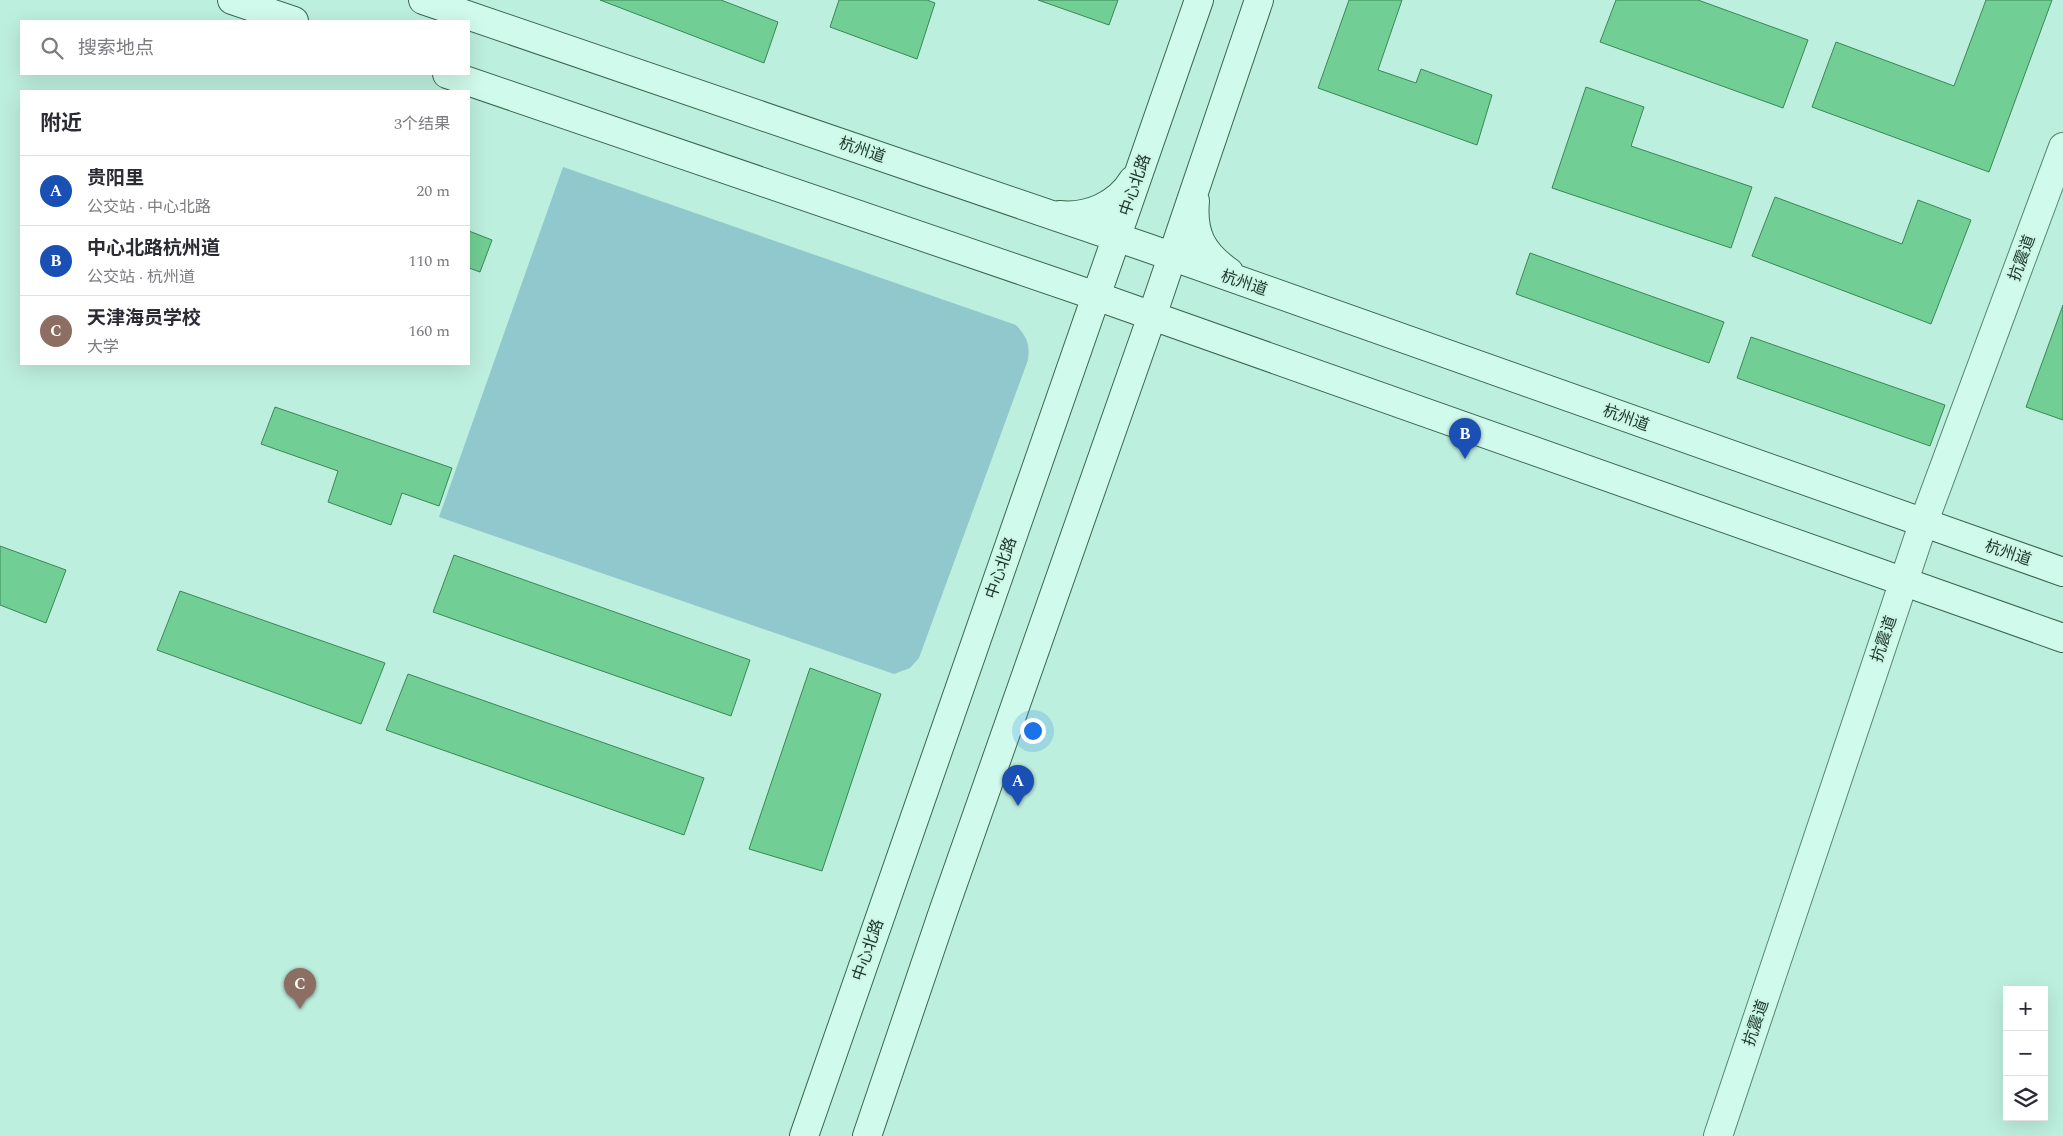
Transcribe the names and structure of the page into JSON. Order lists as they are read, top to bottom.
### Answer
{
  "streets": {
    "main road": ["杭州道", "中心北路", "抗震道"]
  },
  "crossings": [
    ["杭州道", "中心北路"],
    ["杭州道", "抗震道"]
  ],
  "page": {
    "search": "搜索地点",
    "heading": ["附近", "3个结果"],
    "list": [
      {
        "mark": "A",
        "name": "贵阳里",
        "note": "公交站 · 中心北路",
        "value": "20 m"
      },
      {
        "mark": "B",
        "name": "中心北路杭州道",
        "note": "公交站 · 杭州道",
        "value": "110 m"
      },
      {
        "mark": "C",
        "name": "天津海员学校",
        "note": "大学",
        "value": "160 m"
      }
    ],
    "pins": ["B", "A", "C"],
    "map_buttons": ["+", "−"]
  }
}
